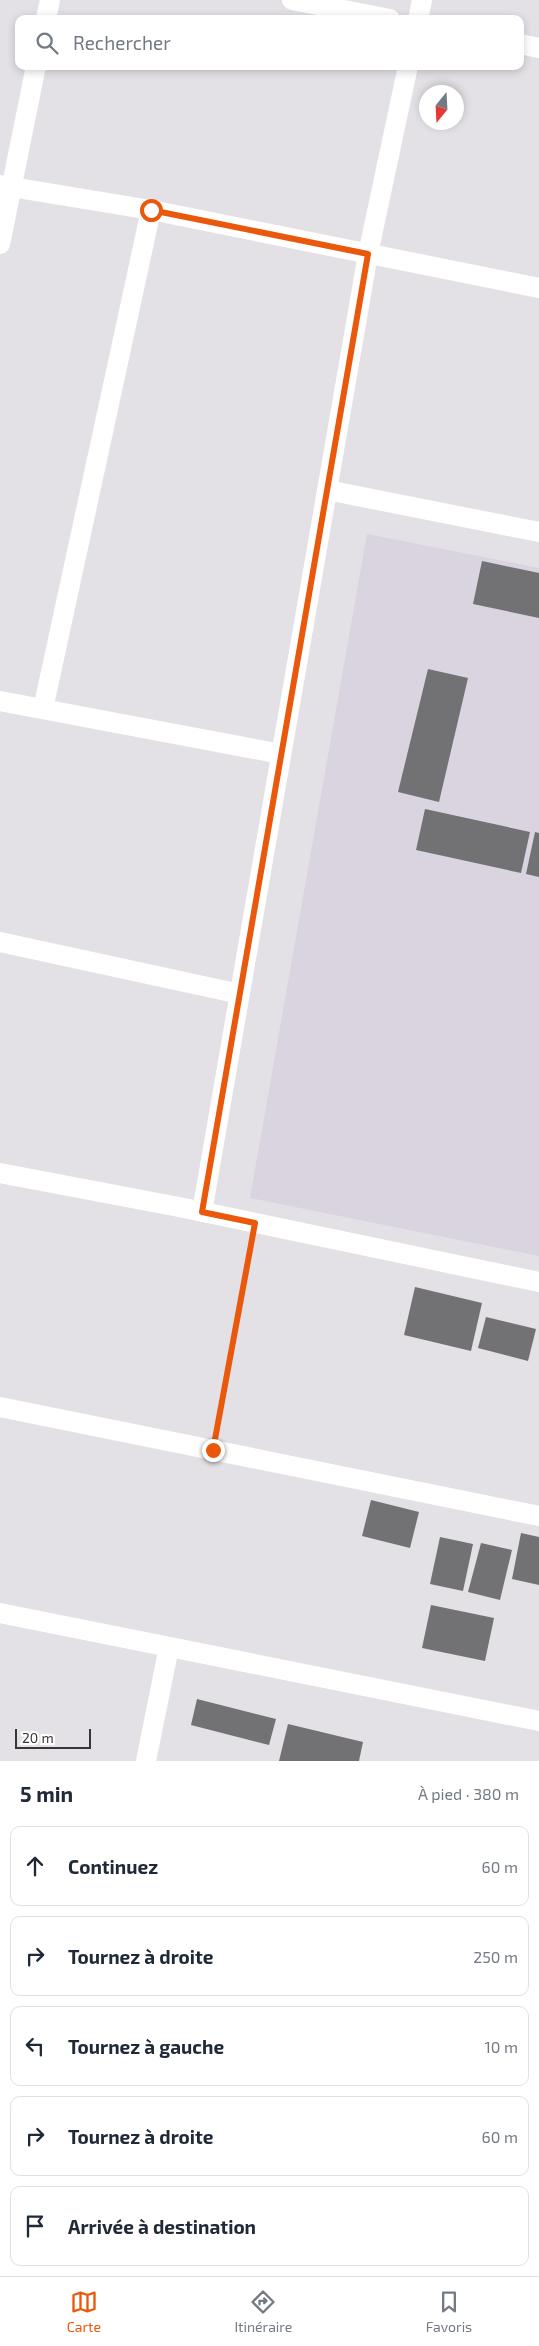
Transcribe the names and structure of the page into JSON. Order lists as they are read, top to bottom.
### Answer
{
  "scale_bar": "20 m",
  "north": "bottom",
  "page": {
    "search": "Rechercher",
    "scale": "20 m",
    "heading": ["5 min", "À pied · 380 m"],
    "list": [
      ["Continuez", "60 m"],
      ["Tournez à droite", "250 m"],
      ["Tournez à gauche", "10 m"],
      ["Tournez à droite", "60 m"],
      "Arrivée à destination"
    ],
    "nav": ["Carte", "Itinéraire", "Favoris"]
  }
}
